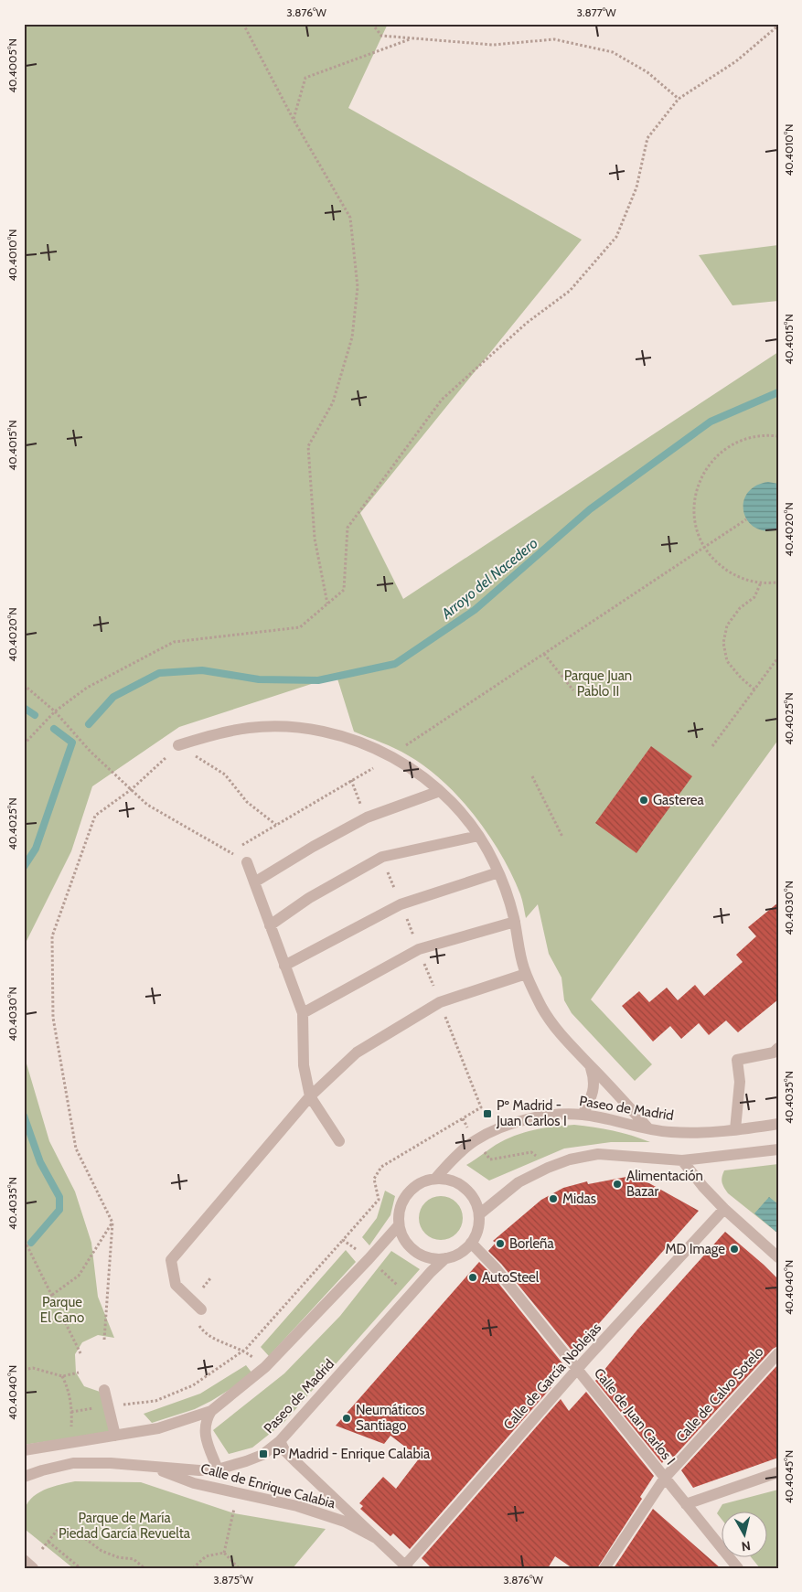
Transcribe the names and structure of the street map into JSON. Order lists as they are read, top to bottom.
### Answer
{
  "streets": {
    "street": [
      "Paseo de Madrid",
      "Calle de García Noblejas",
      "Calle de Calvo Sotelo",
      "Calle de Juan Carlos I",
      "Calle de Enrique Calabia"
    ]
  },
  "crossings": [
    ["Paseo de Madrid", "Calle de Juan Carlos I"],
    ["Paseo de Madrid", "Calle de Enrique Calabia"],
    ["Calle de García Noblejas", "Calle de Juan Carlos I"],
    ["Calle de García Noblejas", "Calle de Enrique Calabia"],
    ["Calle de Calvo Sotelo", "Calle de Juan Carlos I"]
  ],
  "water": ["Arroyo del Nacedero"],
  "parks": ["Parque Juan Pablo II", "Parque El Cano", "Parque de María Piedad García Revuelta"],
  "places": {
    "other": [
      "Gasterea",
      "Alimentación Bazar",
      "Midas",
      "Borleña",
      "MD Image",
      "AutoSteel",
      "Neumáticos Santiago"
    ],
    "transit": ["Pº Madrid - Juan Carlos I", "Pº Madrid - Enrique Calabia"]
  },
  "north": "bottom",
  "coordinates": [
    "3.876°W",
    "3.877°W",
    "40.4005°N",
    "40.4010°N",
    "40.4015°N",
    "40.4020°N",
    "40.4025°N",
    "40.4030°N",
    "40.4035°N",
    "40.4040°N",
    "40.4045°N",
    "3.875°W"
  ]
}
